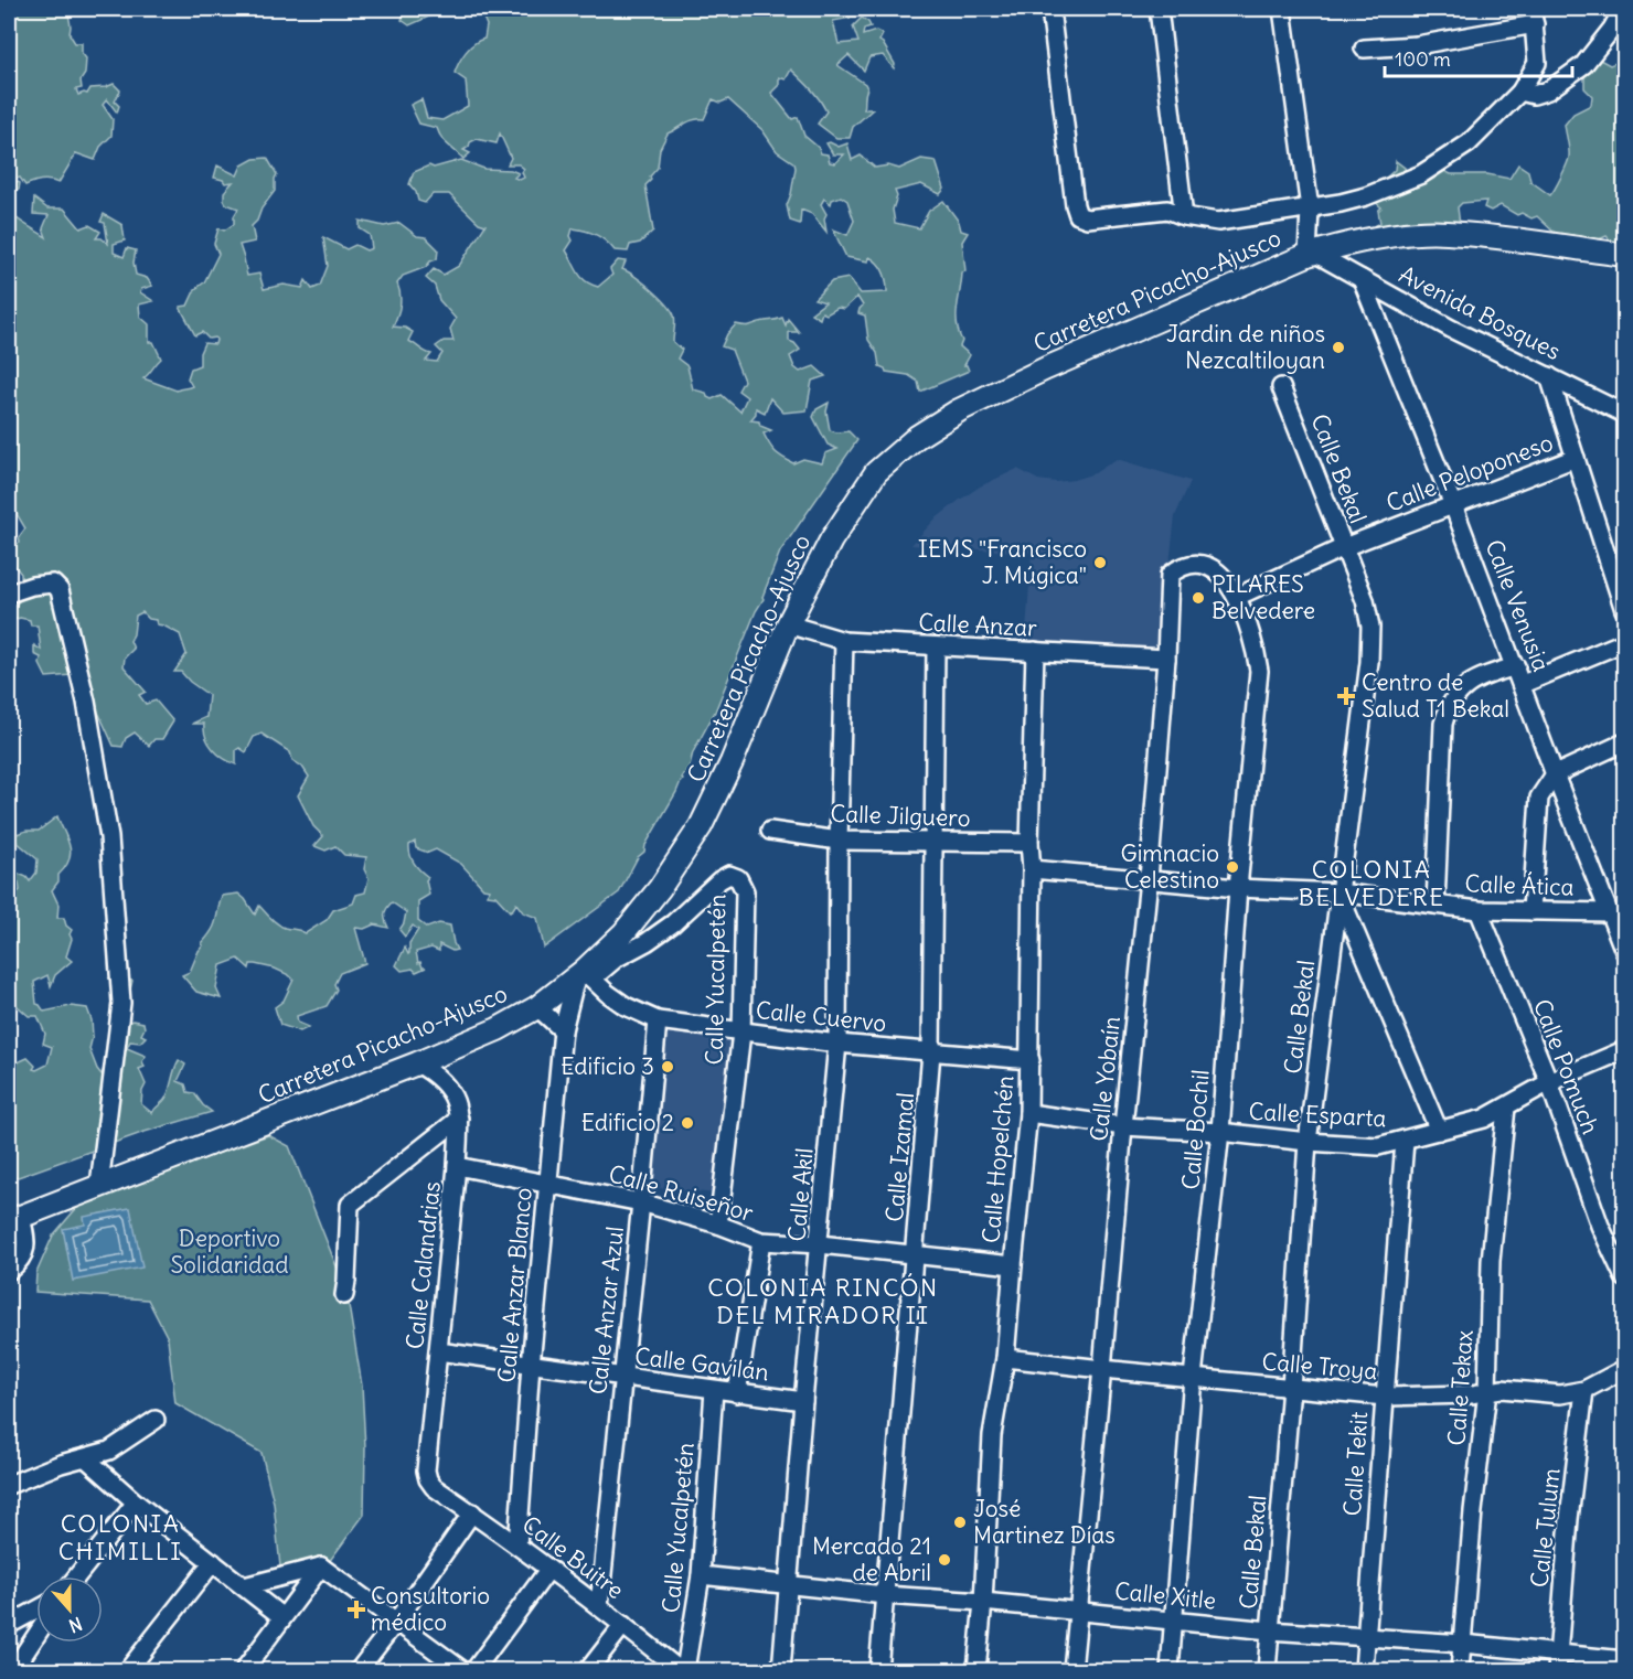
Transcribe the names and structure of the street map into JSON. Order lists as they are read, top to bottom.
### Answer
{
  "streets": {
    "main road": ["Carretera Picacho-Ajusco"],
    "street": [
      "Avenida Bosques",
      "Calle Bekal",
      "Calle Peloponeso",
      "Calle Venusia",
      "Calle Anzar",
      "Calle Jilguero",
      "Calle Ática",
      "Calle Yucalpetén",
      "Calle Cuervo",
      "Calle Pomuch",
      "Calle Yobaín",
      "Calle Esparta",
      "Calle Bochil",
      "Calle Izamal",
      "Calle Hopelchén",
      "Calle Ruiseñor",
      "Calle Akil",
      "Calle Calandrias",
      "Calle Anzar Blanco",
      "Calle Anzar Azul",
      "Calle Gavilán",
      "Calle Troya",
      "Calle Tekax",
      "Calle Tekit",
      "Calle Tulum",
      "Calle Buitre",
      "Calle Xitle"
    ]
  },
  "crossings": [
    ["Carretera Picacho-Ajusco", "Avenida Bosques"],
    ["Carretera Picacho-Ajusco", "Calle Anzar"],
    ["Carretera Picacho-Ajusco", "Calle Yucalpetén"],
    ["Carretera Picacho-Ajusco", "Calle Cuervo"],
    ["Carretera Picacho-Ajusco", "Calle Calandrias"],
    ["Carretera Picacho-Ajusco", "Calle Anzar Blanco"],
    ["Avenida Bosques", "Calle Venusia"],
    ["Calle Bekal", "Calle Peloponeso"],
    ["Calle Bekal", "Calle Ática"],
    ["Calle Bekal", "Calle Esparta"],
    ["Calle Bekal", "Calle Troya"],
    ["Calle Bekal", "Calle Xitle"],
    ["Calle Peloponeso", "Calle Venusia"],
    ["Calle Peloponeso", "Calle Yobaín"],
    ["Calle Peloponeso", "Calle Bochil"],
    ["Calle Venusia", "Calle Ática"],
    ["Calle Anzar", "Calle Yobaín"],
    ["Calle Anzar", "Calle Izamal"],
    ["Calle Anzar", "Calle Hopelchén"],
    ["Calle Anzar", "Calle Akil"],
    ["Calle Jilguero", "Calle Izamal"],
    ["Calle Jilguero", "Calle Hopelchén"],
    ["Calle Jilguero", "Calle Akil"],
    ["Calle Ática", "Calle Pomuch"],
    ["Calle Ática", "Calle Yobaín"],
    ["Calle Ática", "Calle Bochil"],
    ["Calle Ática", "Calle Hopelchén"],
    ["Calle Yucalpetén", "Calle Cuervo"],
    ["Calle Yucalpetén", "Calle Ruiseñor"],
    ["Calle Yucalpetén", "Calle Anzar Blanco"],
    ["Calle Yucalpetén", "Calle Gavilán"],
    ["Calle Yucalpetén", "Calle Xitle"],
    ["Calle Cuervo", "Calle Izamal"],
    ["Calle Cuervo", "Calle Hopelchén"],
    ["Calle Cuervo", "Calle Akil"],
    ["Calle Cuervo", "Calle Anzar Blanco"],
    ["Calle Cuervo", "Calle Anzar Azul"],
    ["Calle Pomuch", "Calle Esparta"],
    ["Calle Yobaín", "Calle Esparta"],
    ["Calle Yobaín", "Calle Bochil"],
    ["Calle Yobaín", "Calle Troya"],
    ["Calle Yobaín", "Calle Xitle"],
    ["Calle Esparta", "Calle Bochil"],
    ["Calle Esparta", "Calle Hopelchén"],
    ["Calle Esparta", "Calle Tekax"],
    ["Calle Esparta", "Calle Tekit"],
    ["Calle Bochil", "Calle Troya"],
    ["Calle Bochil", "Calle Xitle"],
    ["Calle Izamal", "Calle Ruiseñor"],
    ["Calle Izamal", "Calle Xitle"],
    ["Calle Hopelchén", "Calle Ruiseñor"],
    ["Calle Hopelchén", "Calle Troya"],
    ["Calle Hopelchén", "Calle Xitle"],
    ["Calle Ruiseñor", "Calle Akil"],
    ["Calle Ruiseñor", "Calle Calandrias"],
    ["Calle Ruiseñor", "Calle Anzar Blanco"],
    ["Calle Ruiseñor", "Calle Anzar Azul"],
    ["Calle Akil", "Calle Gavilán"],
    ["Calle Akil", "Calle Xitle"],
    ["Calle Calandrias", "Calle Gavilán"],
    ["Calle Calandrias", "Calle Buitre"],
    ["Calle Anzar Blanco", "Calle Gavilán"],
    ["Calle Anzar Blanco", "Calle Buitre"],
    ["Calle Anzar Azul", "Calle Gavilán"],
    ["Calle Anzar Azul", "Calle Buitre"],
    ["Calle Troya", "Calle Tekax"],
    ["Calle Troya", "Calle Tekit"],
    ["Calle Troya", "Calle Tulum"],
    ["Calle Tekax", "Calle Xitle"],
    ["Calle Tekit", "Calle Xitle"],
    ["Calle Tulum", "Calle Xitle"]
  ],
  "districts": ["COLONIA BELVEDERE", "COLONIA RINCÓN DEL MIRADOR II", "COLONIA CHIMILLI"],
  "parks": ["Deportivo Solidaridad"],
  "places": {
    "other": [
      "Jardin de niños Nezcaltiloyan",
      "IEMS \"Francisco J. Múgica\"",
      "PILARES Belvedere",
      "Gimnacio Celestino",
      "Edificio 3",
      "Edificio 2",
      "José Martinez Días",
      "Mercado 21 de Abril"
    ],
    "health": ["Centro de Salud T1 Bekal", "Consultorio médico"]
  },
  "scale_bar": "100 m",
  "north": "bottom"
}
